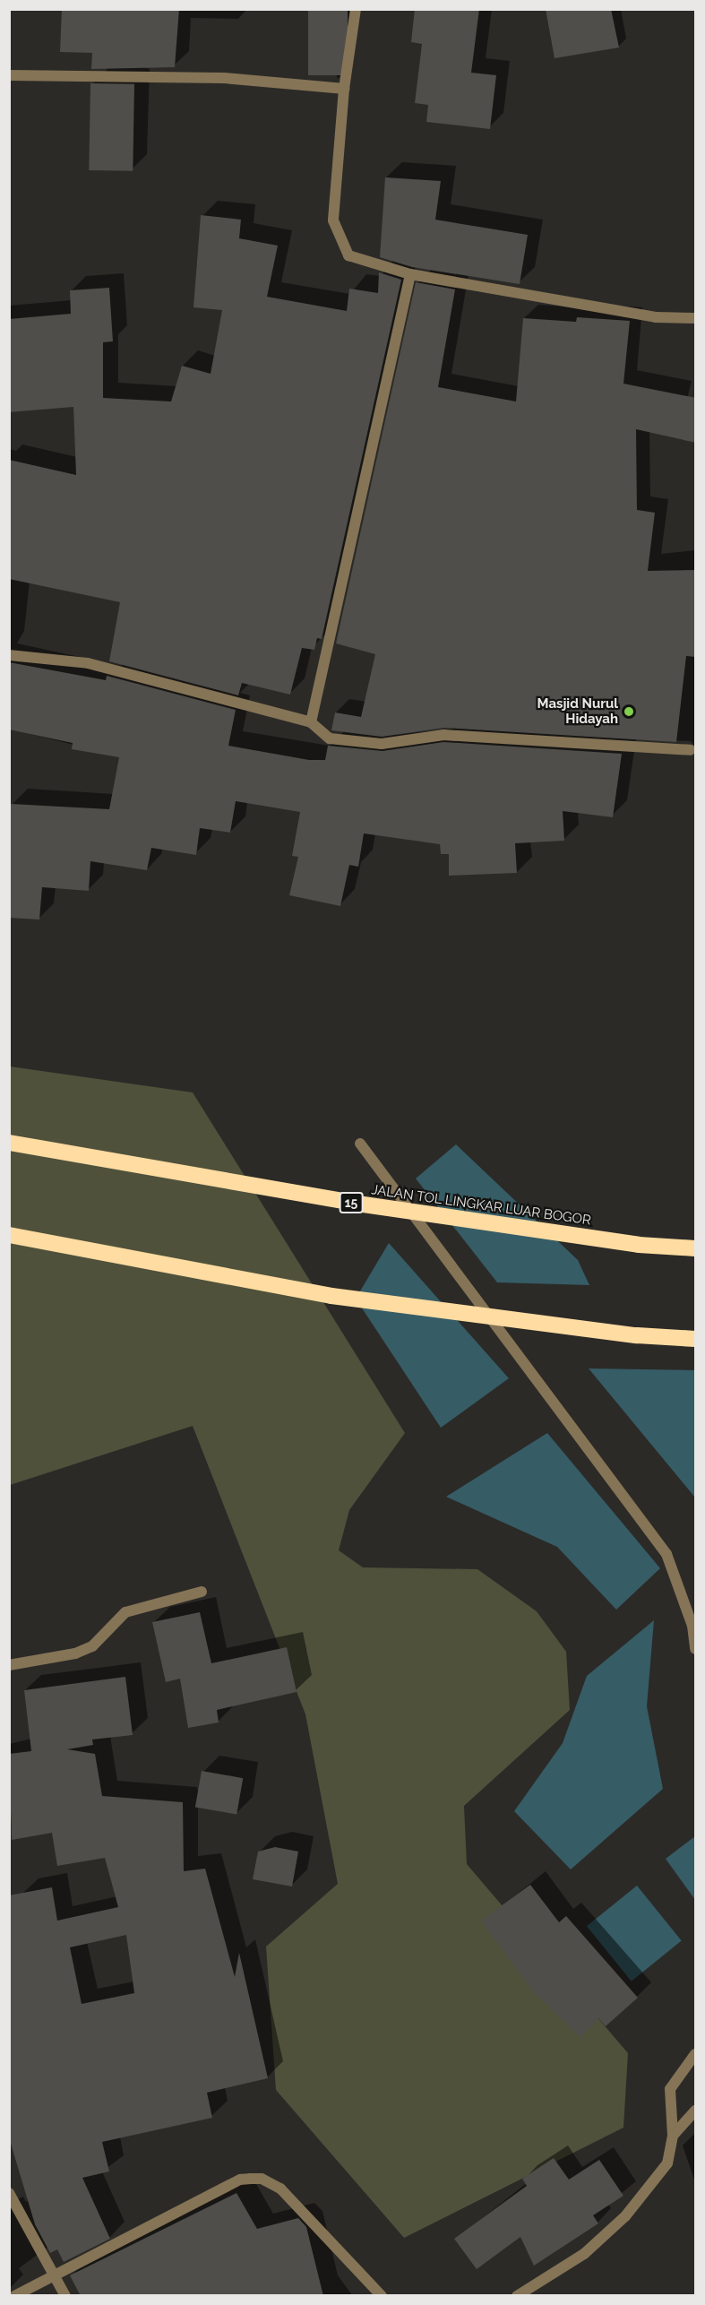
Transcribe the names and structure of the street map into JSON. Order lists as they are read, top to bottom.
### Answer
{
  "streets": {
    "highway": ["15", "JALAN TOL LINGKAR LUAR BOGOR"]
  },
  "places": ["Masjid Nurul Hidayah"]
}
